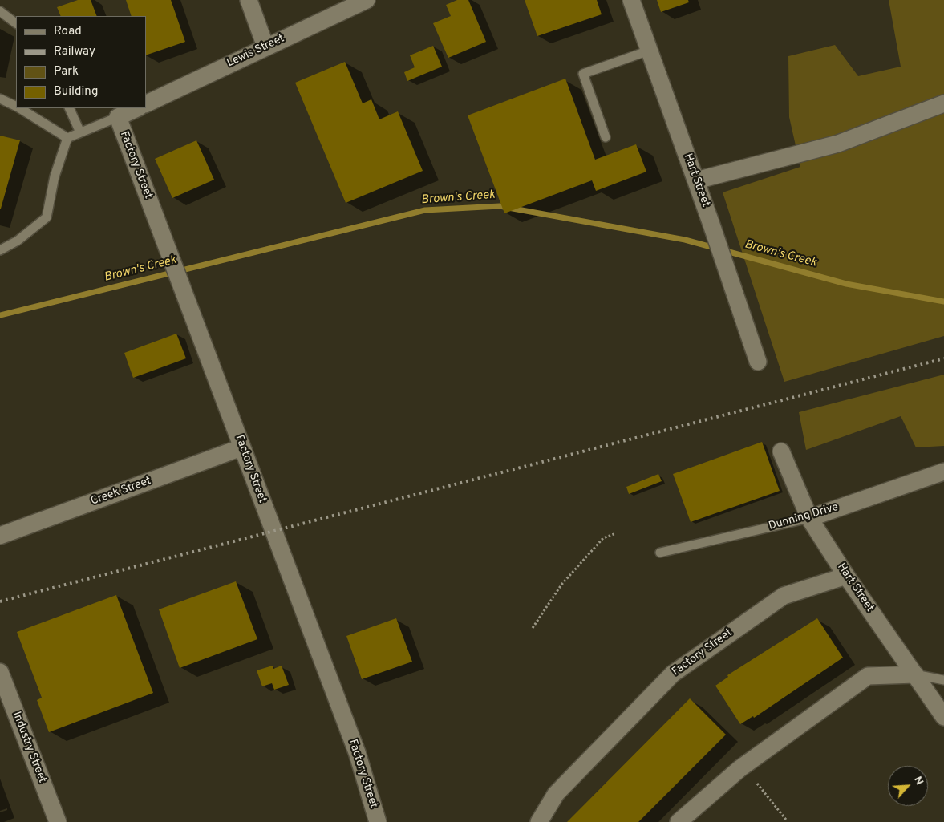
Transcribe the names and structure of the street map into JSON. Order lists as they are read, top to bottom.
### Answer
{
  "streets": {
    "street": [
      "Lewis Street",
      "Factory Street",
      "Hart Street",
      "Creek Street",
      "Dunning Drive",
      "Industry Street"
    ]
  },
  "crossings": [
    ["Factory Street", "Hart Street"],
    ["Factory Street", "Creek Street"],
    ["Hart Street", "Dunning Drive"]
  ],
  "water": ["Brown's Creek"],
  "legend": [
    "Road",
    "Railway",
    "Park",
    "Building"
  ],
  "north": "top right"
}
